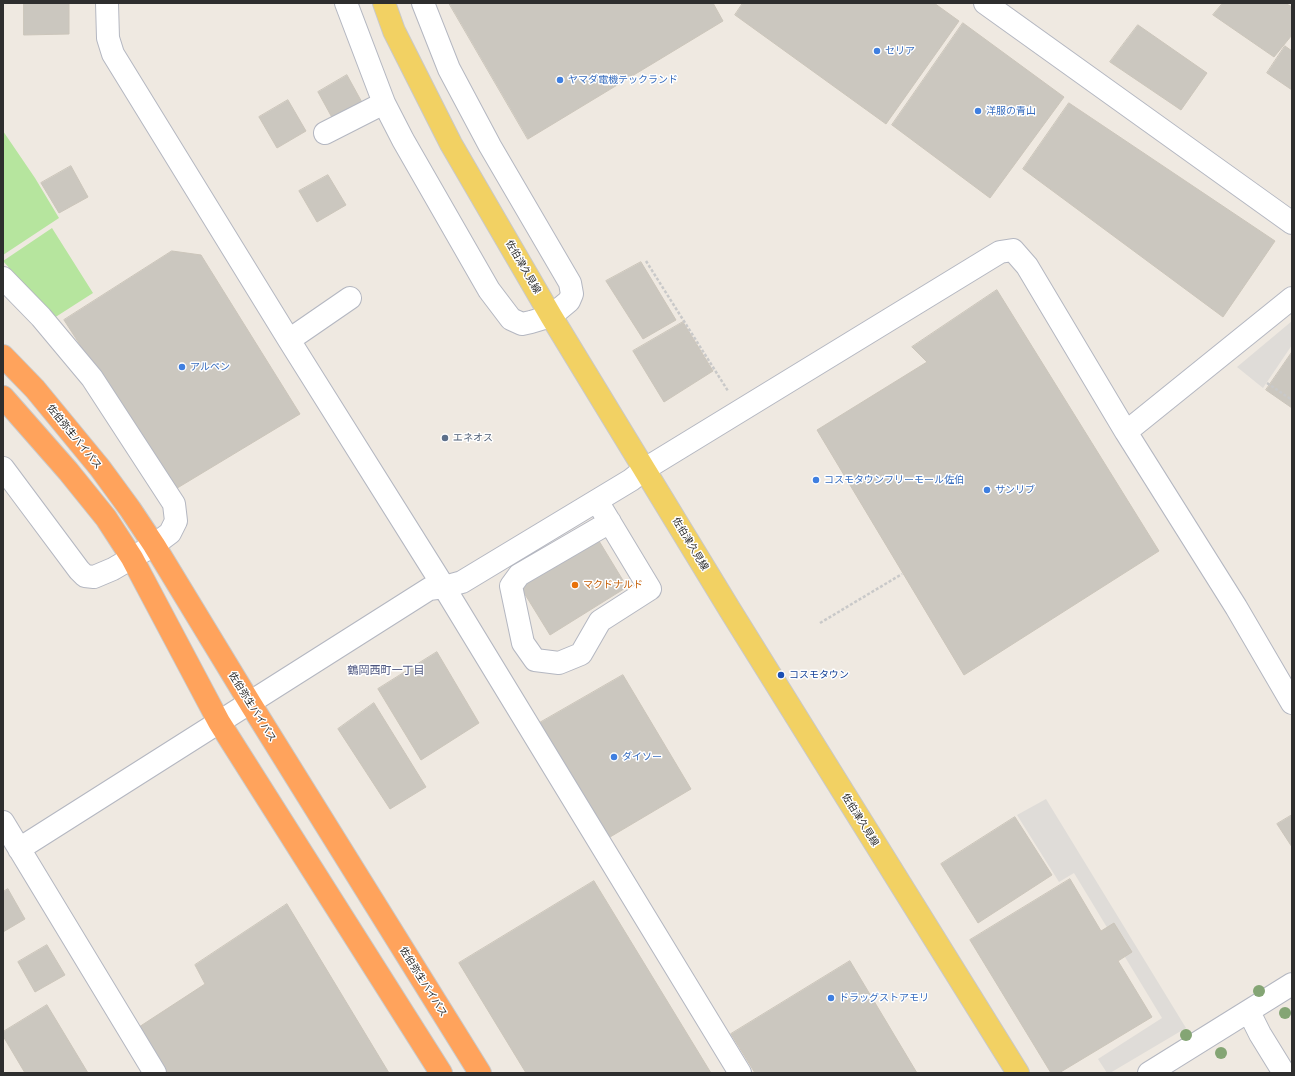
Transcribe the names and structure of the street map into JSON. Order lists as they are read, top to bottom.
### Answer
{
  "streets": {
    "highway": ["佐伯弥生バイパス"],
    "main road": ["佐伯津久見線"]
  },
  "districts": ["鶴岡西町一丁目"],
  "places": [
    "セリア",
    "ヤマダ電機テックランド",
    "洋服の青山",
    "アルペン",
    "エネオス",
    "コスモタウンフリーモール佐伯",
    "サンリブ",
    "マクドナルド",
    "コスモタウン",
    "ダイソー",
    "ドラッグストアモリ"
  ]
}
